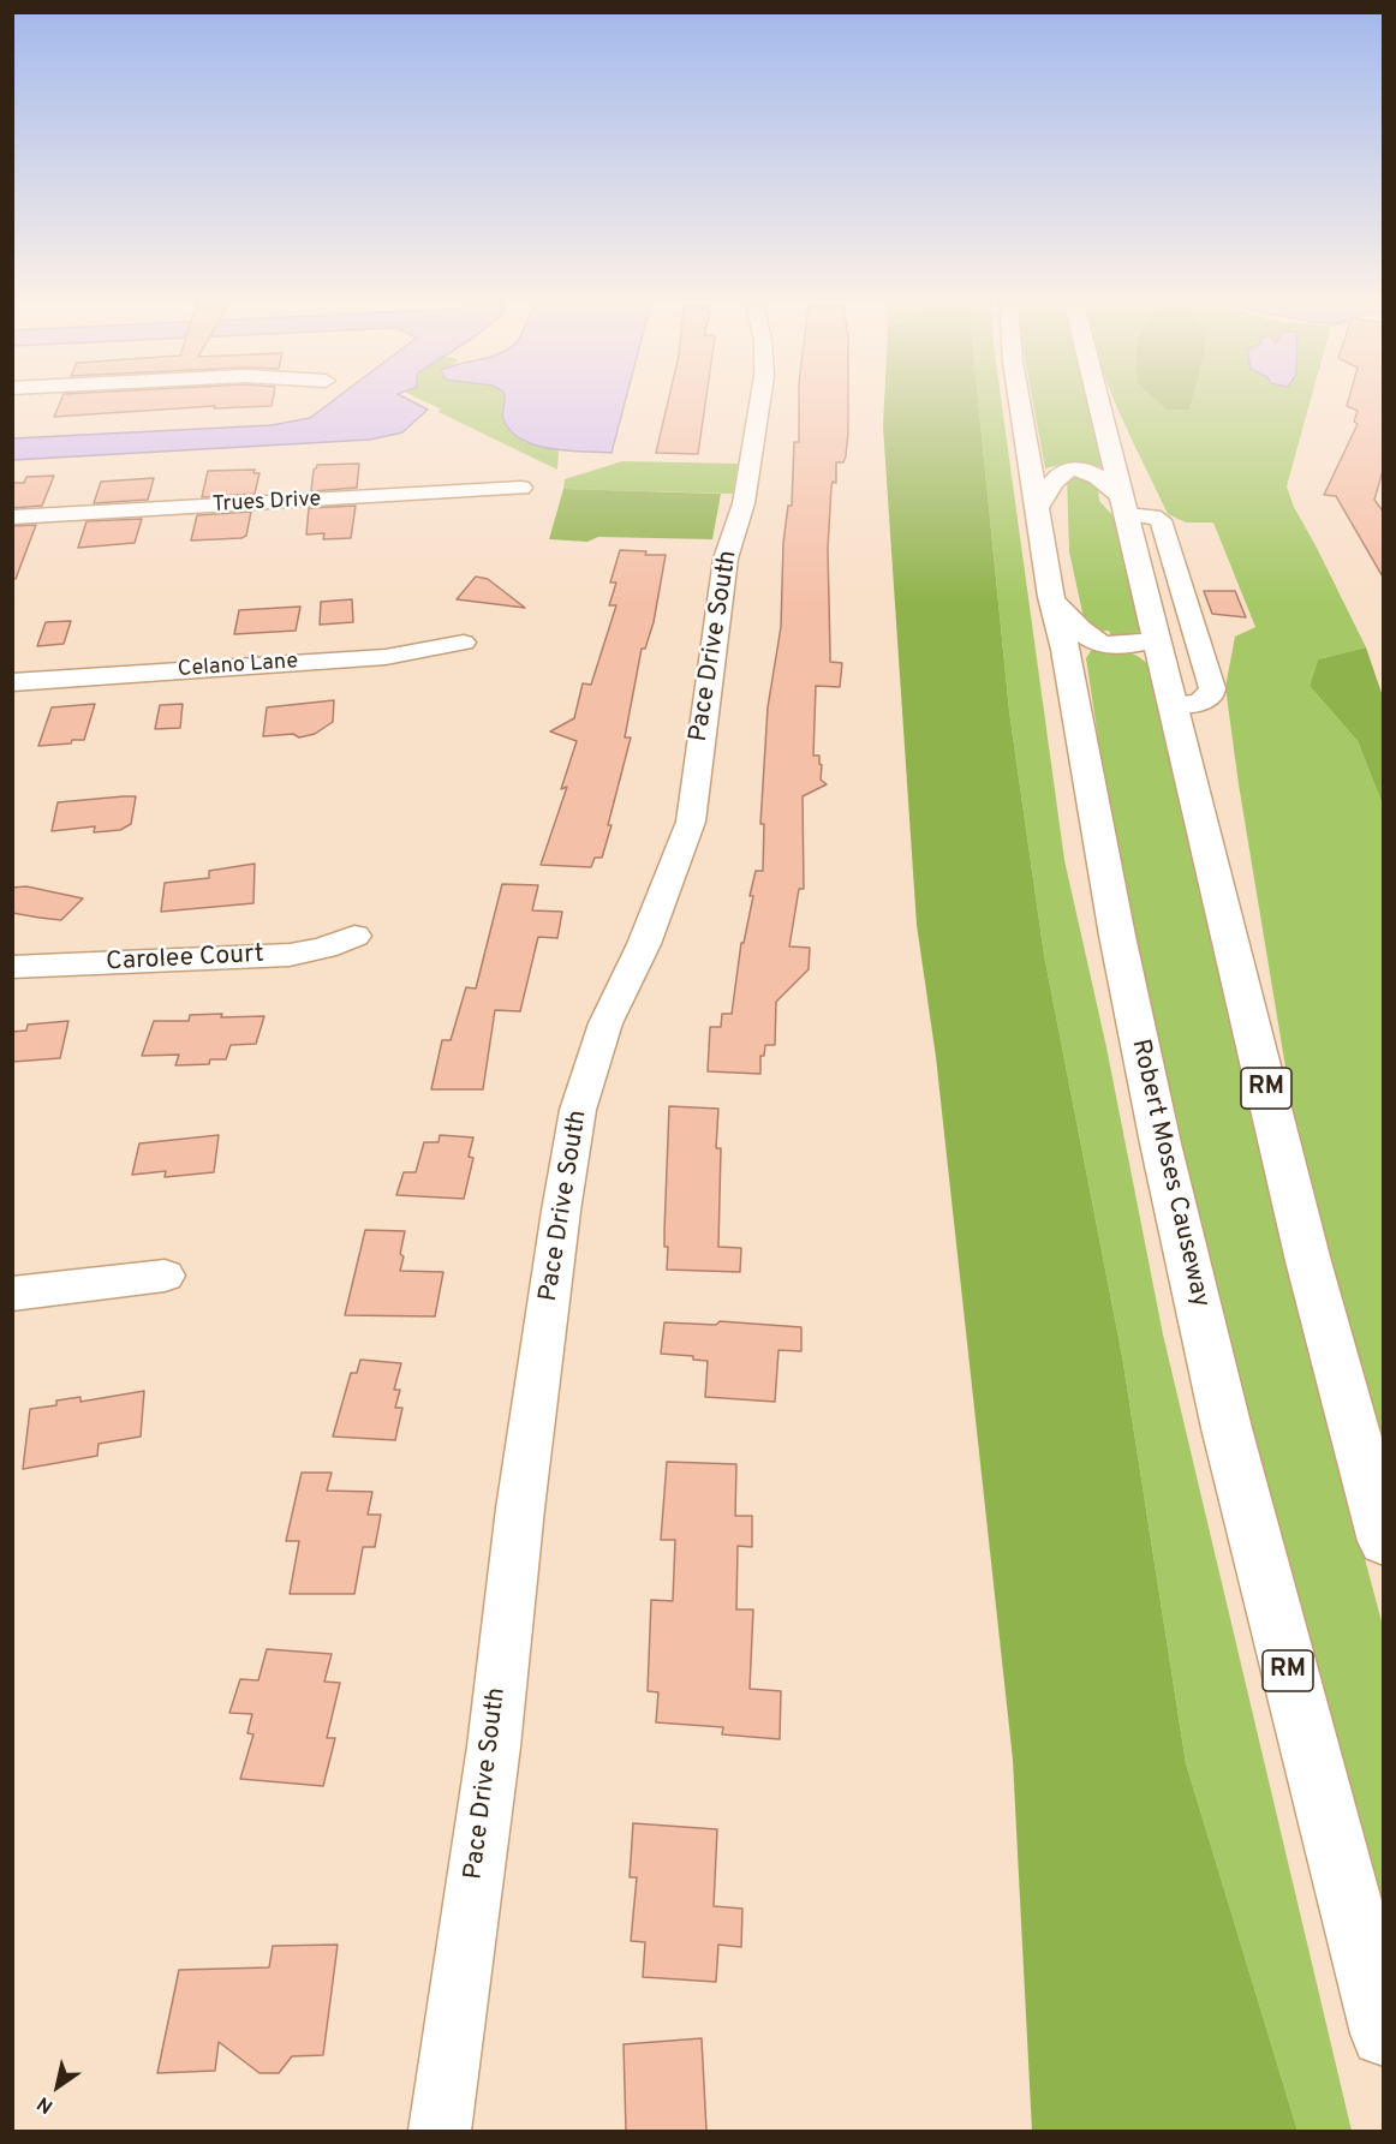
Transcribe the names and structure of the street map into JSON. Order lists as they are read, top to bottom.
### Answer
{
  "streets": {
    "highway": ["RM", "Robert Moses Causeway"],
    "street": [
      "Trues Drive",
      "Pace Drive South",
      "Celano Lane",
      "Carolee Court"
    ]
  },
  "north": "bottom left"
}
